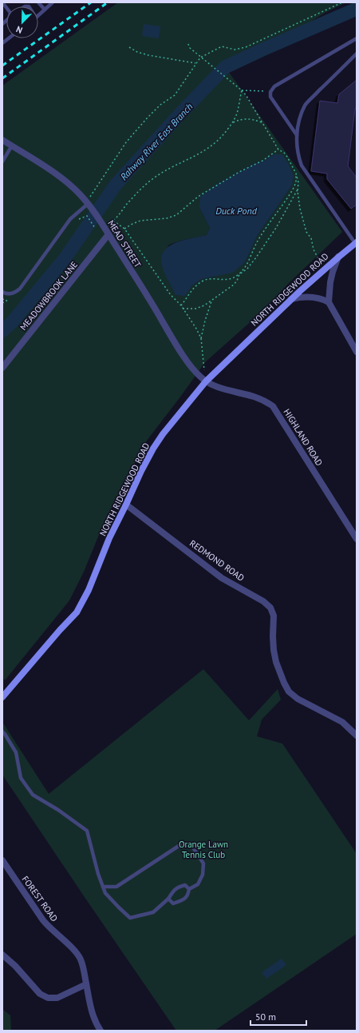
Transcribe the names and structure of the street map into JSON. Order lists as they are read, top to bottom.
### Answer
{
  "streets": {
    "street": [
      "MEAD STREET",
      "NORTH RIDGEWOOD ROAD",
      "MEADOWBROOK LANE",
      "HIGHLAND ROAD",
      "REDMOND ROAD",
      "FOREST ROAD"
    ]
  },
  "crossings": [
    ["MEAD STREET", "NORTH RIDGEWOOD ROAD"],
    ["MEAD STREET", "MEADOWBROOK LANE"],
    ["MEAD STREET", "HIGHLAND ROAD"],
    ["NORTH RIDGEWOOD ROAD", "HIGHLAND ROAD"],
    ["NORTH RIDGEWOOD ROAD", "REDMOND ROAD"]
  ],
  "water": ["Rahway River East Branch", "Duck Pond"],
  "parks": ["Orange Lawn Tennis Club"],
  "scale_bar": "50 m",
  "north": "bottom left"
}
